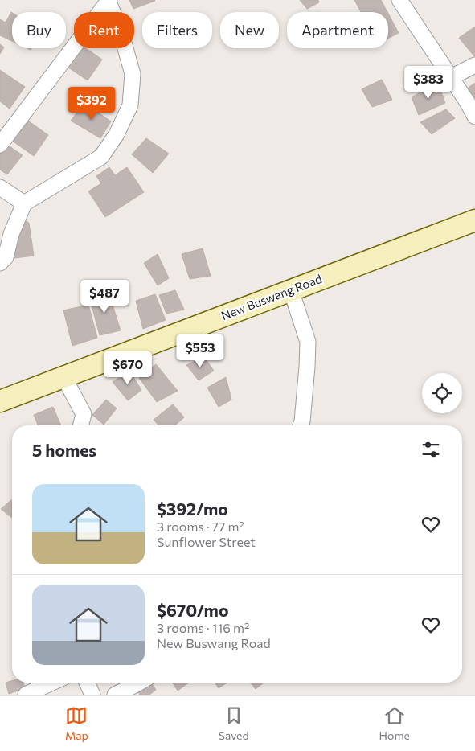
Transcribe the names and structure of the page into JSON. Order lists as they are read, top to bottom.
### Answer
{
  "streets": {
    "street": ["New Buswang Road"]
  },
  "page": {
    "chip": [
      "Buy",
      "Rent",
      "Filters",
      "New",
      "Apartment"
    ],
    "price": [
      "$383",
      "$392",
      "$487",
      "$553",
      "$670"
    ],
    "heading": "5 homes",
    "list": [
      {
        "name": "$392/mo",
        "note": "3 rooms · 77 m² · Sunflower Street"
      },
      {
        "name": "$670/mo",
        "note": "3 rooms · 116 m² · New Buswang Road"
      }
    ],
    "tabs": ["Map", "Saved", "Home"]
  }
}
